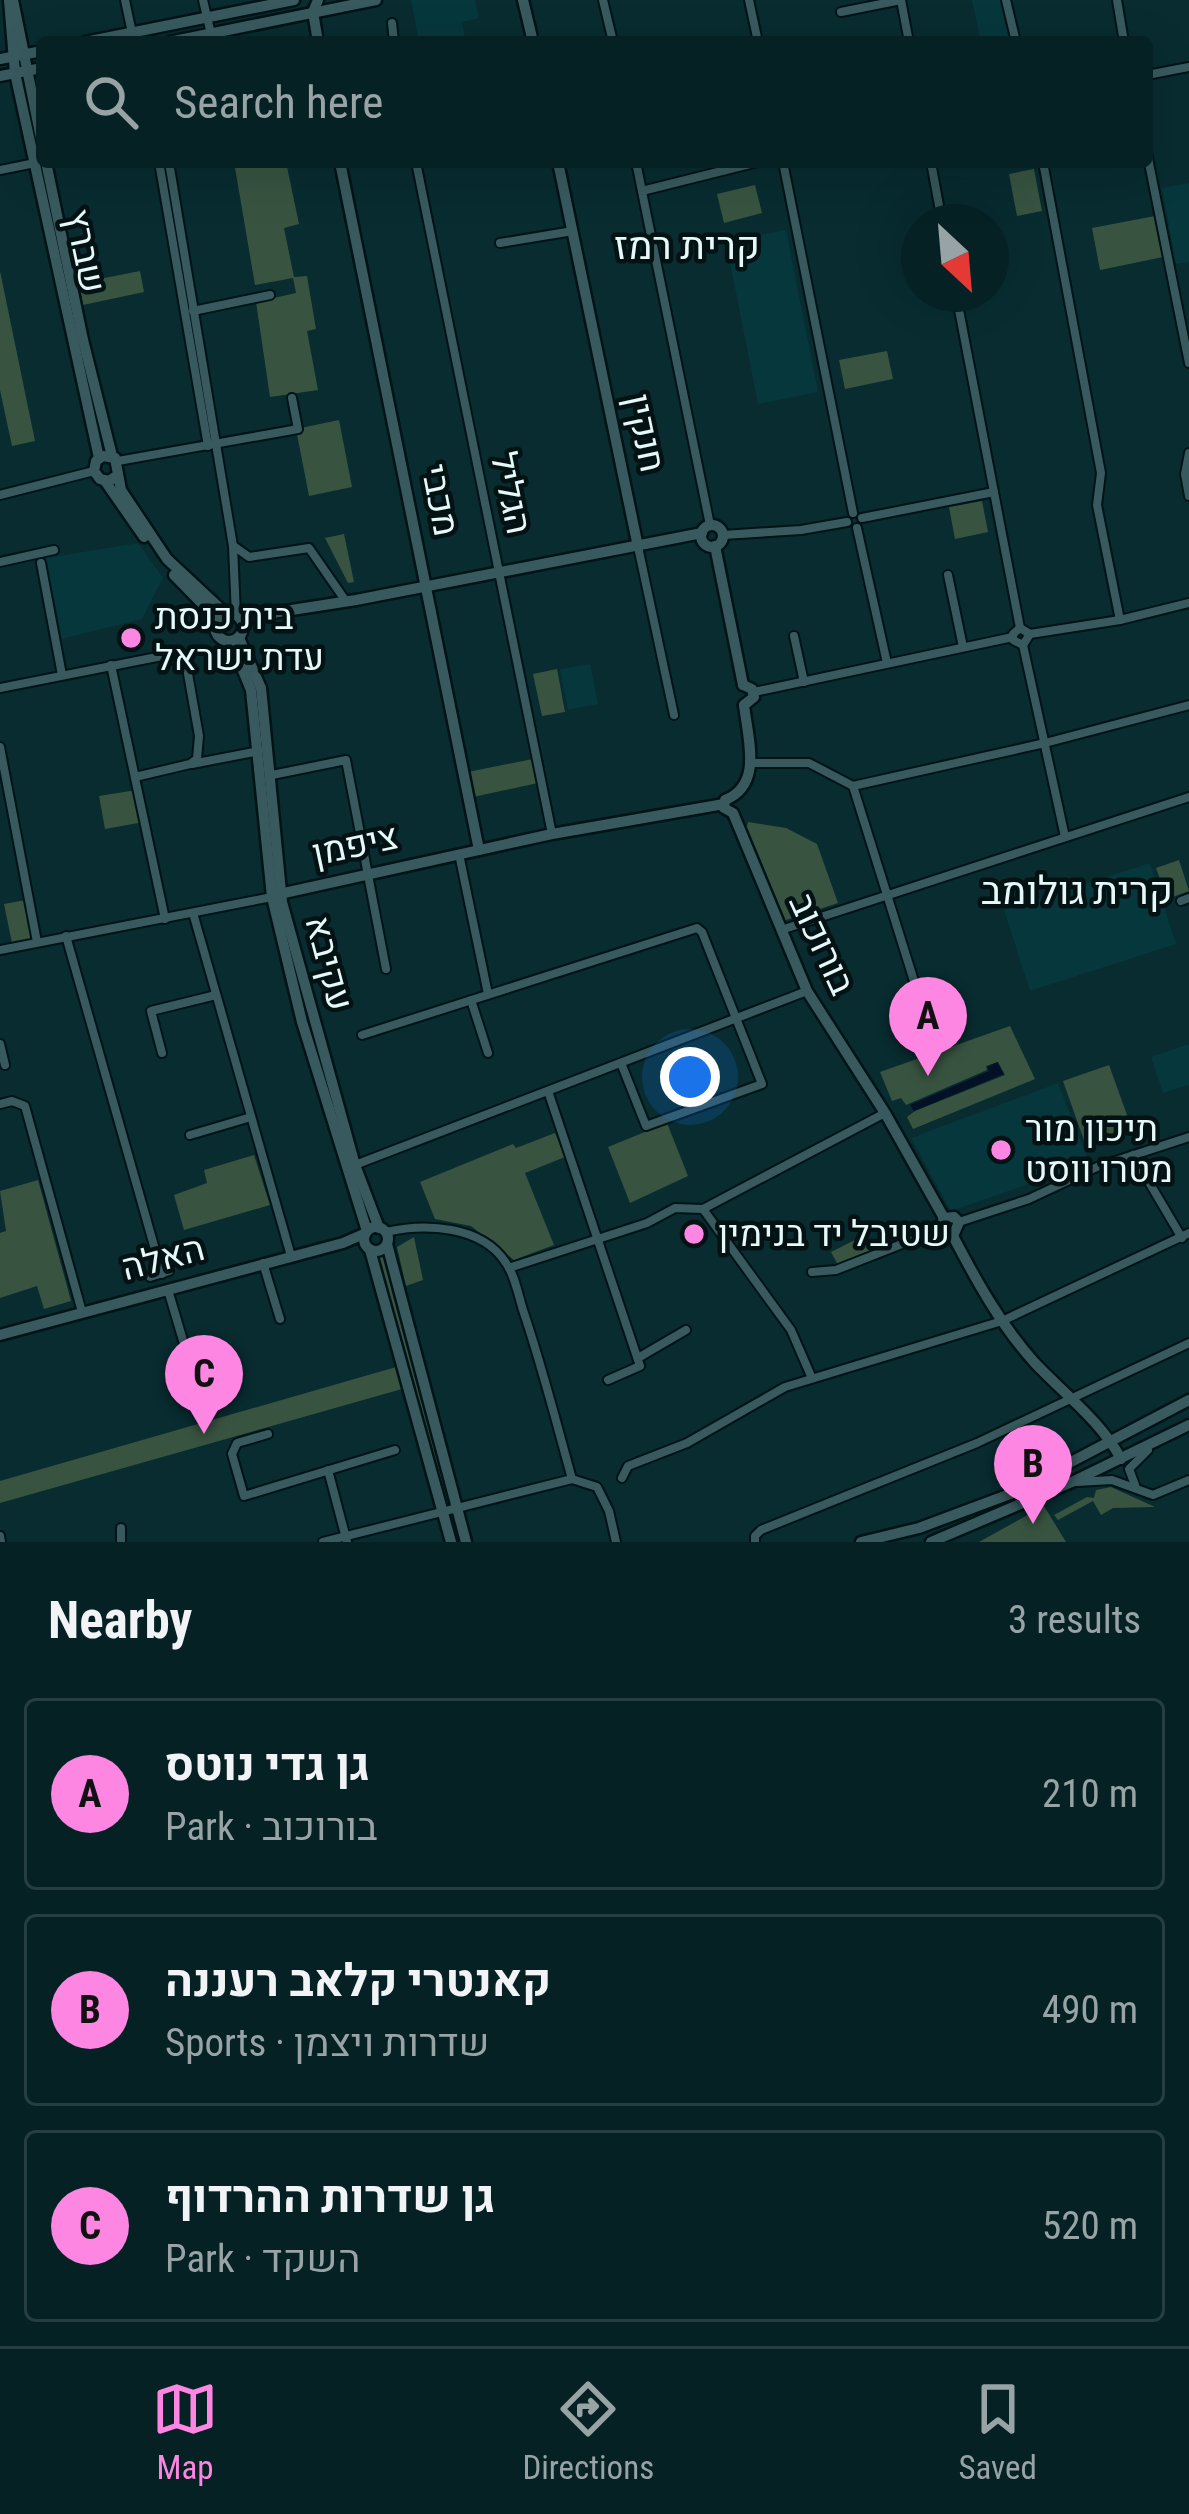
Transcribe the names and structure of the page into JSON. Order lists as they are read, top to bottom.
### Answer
{
  "streets": {
    "street": [
      "שברץ",
      "חנקין",
      "הגליל",
      "מכבי",
      "ציפמן",
      "בורוכוב",
      "עקיבא",
      "האלה"
    ]
  },
  "crossings": [
    ["הגליל", "ציפמן"],
    ["מכבי", "ציפמן"],
    ["ציפמן", "בורוכוב"],
    ["ציפמן", "עקיבא"],
    ["עקיבא", "האלה"]
  ],
  "districts": ["קרית רמז", "קרית גולומב"],
  "places": ["בית כנסת עדת ישראל", "תיכון מור מטרו ווסט", "שטיבל יד בנימין"],
  "north": "bottom right",
  "page": {
    "search": "Search here",
    "pins": ["A", "C", "B"],
    "heading": ["Nearby", "3 results"],
    "list": [
      {
        "mark": "A",
        "name": "גן גדי נוטס",
        "note": "Park · בורוכוב",
        "value": "210 m"
      },
      {
        "mark": "B",
        "name": "קאנטרי קלאב רעננה",
        "note": "Sports · שדרות ויצמן",
        "value": "490 m"
      },
      {
        "mark": "C",
        "name": "גן שדרות ההרדוף",
        "note": "Park · השקד",
        "value": "520 m"
      }
    ],
    "nav": ["Map", "Directions", "Saved"]
  }
}
